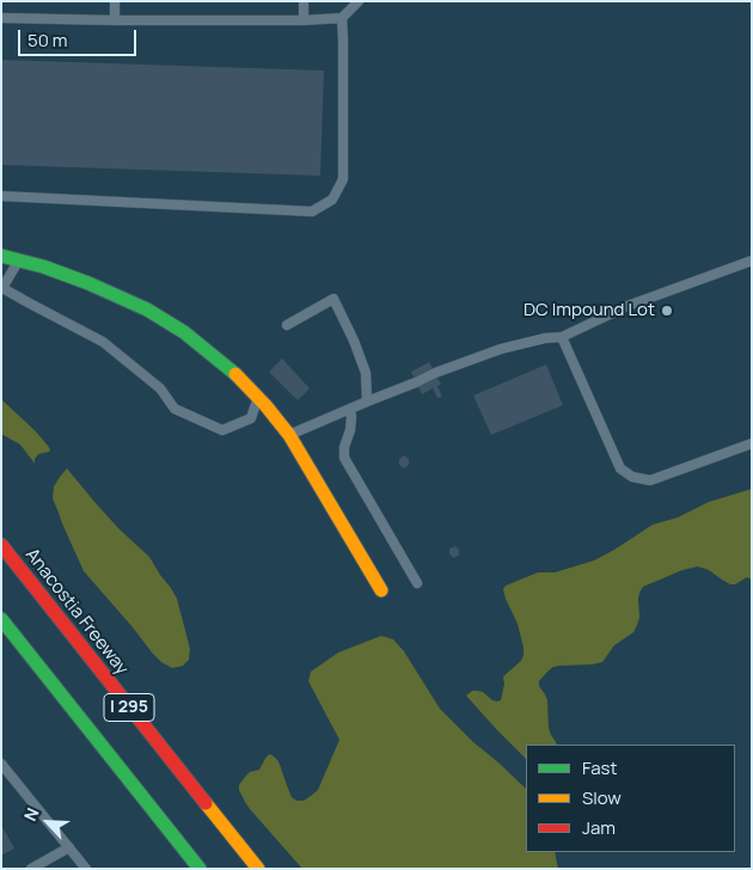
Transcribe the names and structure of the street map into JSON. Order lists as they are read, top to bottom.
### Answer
{
  "streets": {
    "main road": ["Anacostia Freeway", "I 295"]
  },
  "places": ["DC Impound Lot"],
  "legend": ["Fast", "Slow", "Jam"],
  "scale_bar": "50 m",
  "north": "top left"
}
